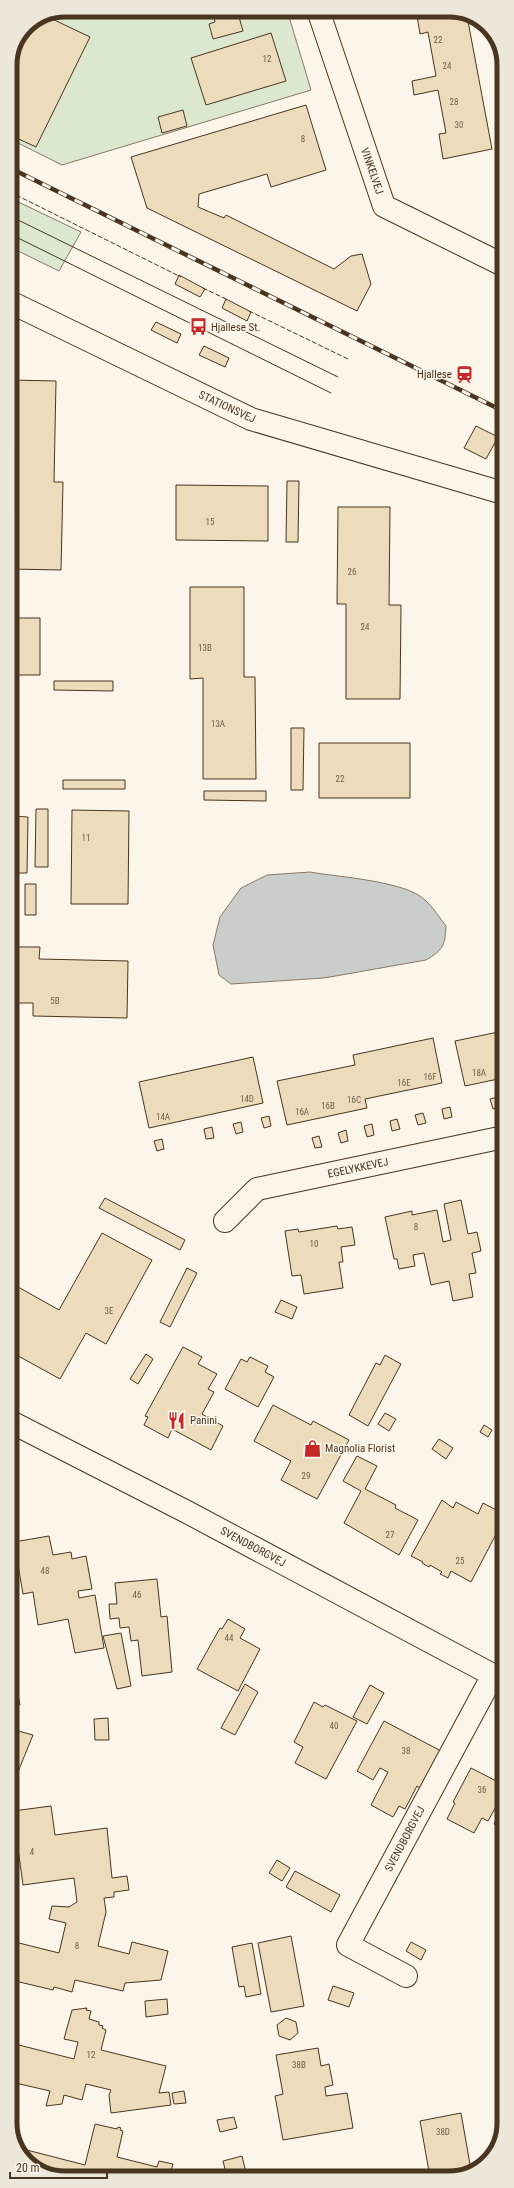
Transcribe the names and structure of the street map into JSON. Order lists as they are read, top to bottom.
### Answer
{
  "streets": {
    "street": [
      "VINKELVEJ",
      "STATIONSVEJ",
      "EGELYKKEVEJ",
      "SVENDBORGVEJ"
    ]
  },
  "places": {
    "bus stop": ["Hjallese St."],
    "station": ["Hjallese"],
    "restaurant": ["Panini"],
    "shop": ["Magnolia Florist"]
  },
  "house_numbers": [
    "22",
    "12",
    "24",
    "28",
    "30",
    "8",
    "15",
    "26",
    "24",
    "13B",
    "13A",
    "22",
    "11",
    "5B",
    "18A",
    "16F",
    "16E",
    "14D",
    "16C",
    "16B",
    "16A",
    "14A",
    "8",
    "10",
    "3E",
    "29",
    "27",
    "25",
    "48",
    "46",
    "44",
    "40",
    "38",
    "36",
    "4",
    "8",
    "12",
    "38B",
    "38D"
  ],
  "scale_bar": "20 m"
}
